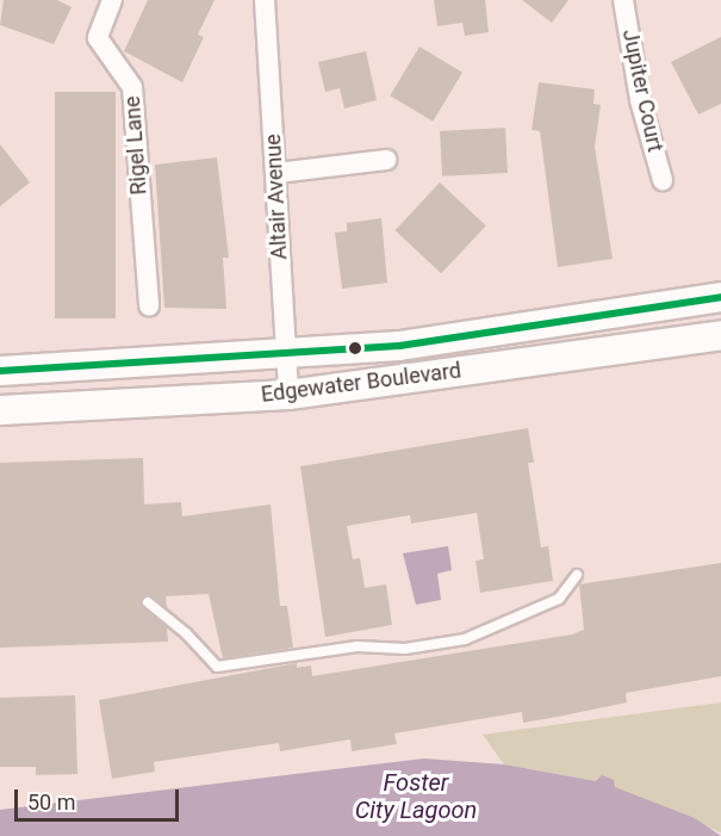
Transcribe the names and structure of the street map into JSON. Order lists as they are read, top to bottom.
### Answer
{
  "streets": {
    "main road": ["Edgewater Boulevard"],
    "street": ["Jupiter Court", "Rigel Lane", "Altair Avenue"]
  },
  "crossings": [
    ["Altair Avenue", "Edgewater Boulevard"]
  ],
  "water": ["Foster City Lagoon"],
  "scale_bar": "50 m"
}
